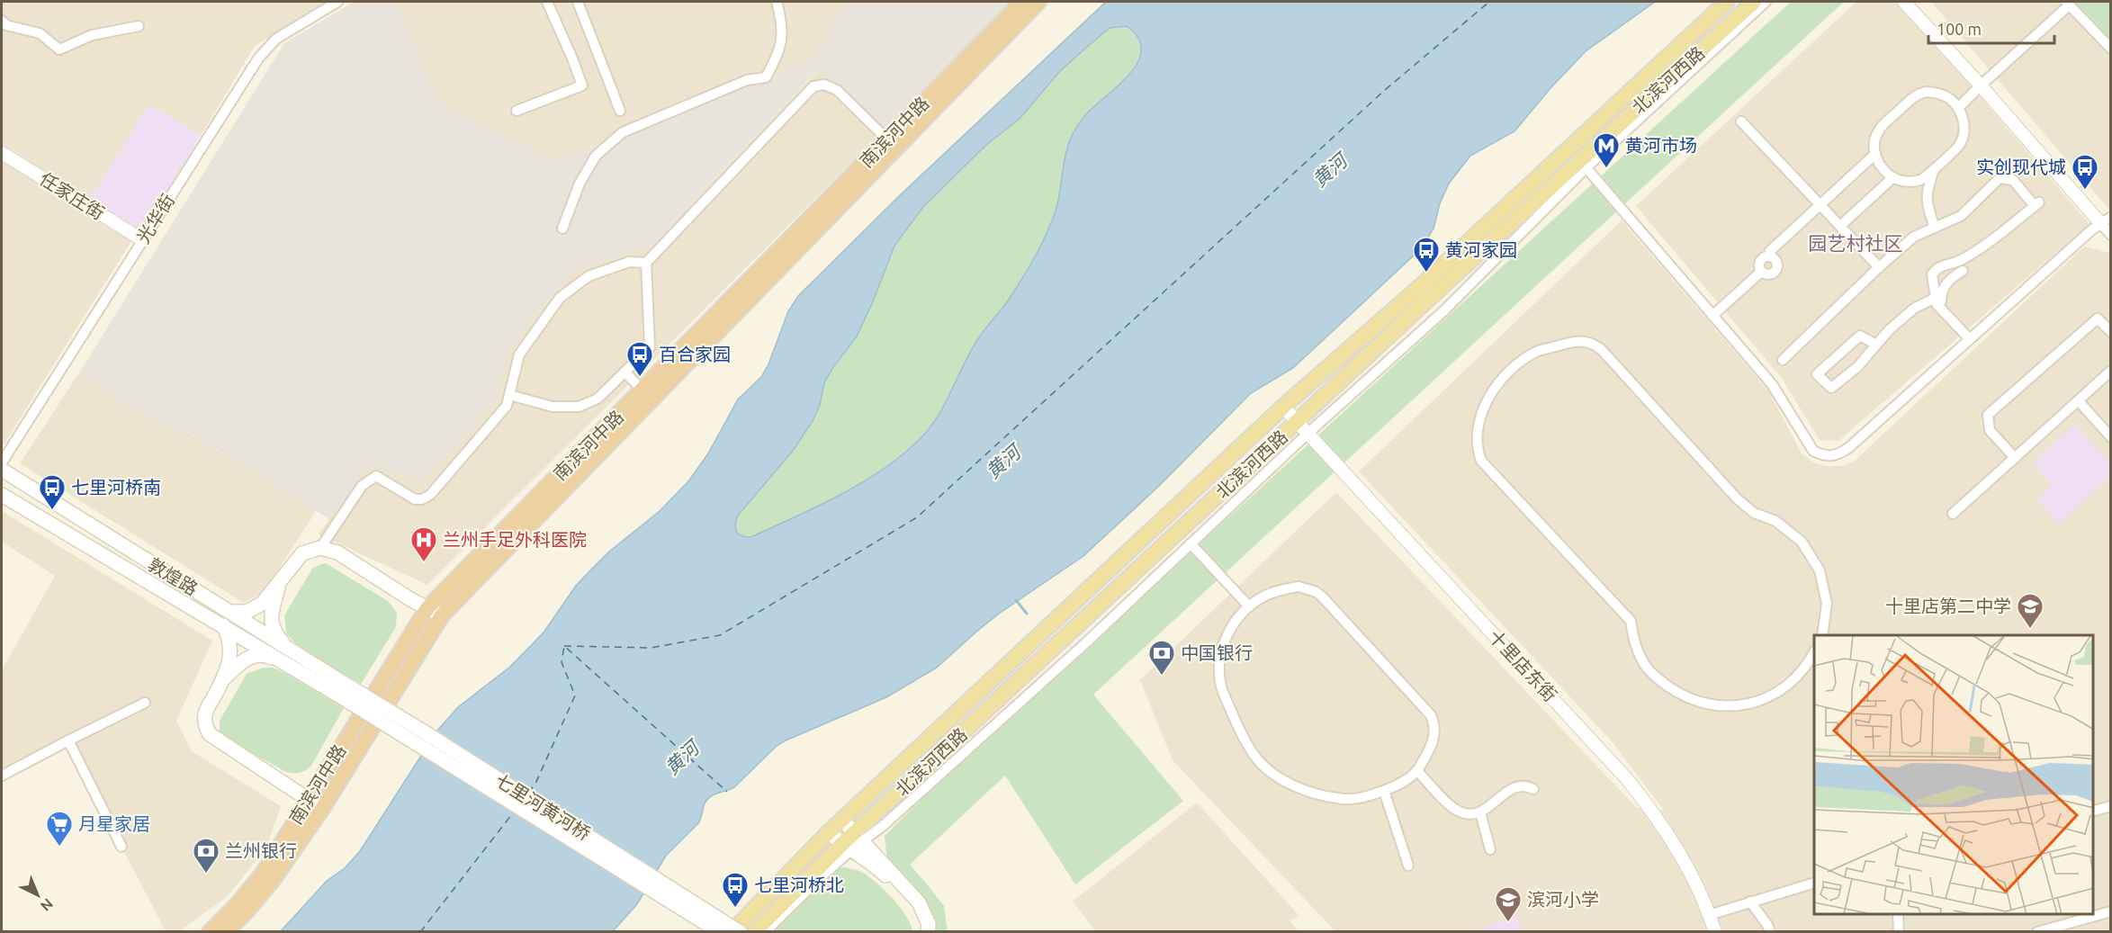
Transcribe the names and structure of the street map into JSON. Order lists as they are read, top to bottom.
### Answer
{
  "streets": {
    "highway": ["南滨河中路"],
    "main road": ["北滨河西路", "敦煌路", "七里河黄河桥"],
    "street": ["任家庄街", "光华街", "十里店东街"]
  },
  "crossings": [
    ["北滨河西路", "十里店东街"],
    ["任家庄街", "光华街"],
    ["光华街", "敦煌路"],
    ["敦煌路", "七里河黄河桥"]
  ],
  "districts": ["园艺村社区"],
  "water": ["黄河"],
  "places": {
    "metro station": ["黄河市场"],
    "bus stop": [
      "实创现代城",
      "黄河家园",
      "百合家园",
      "七里河桥南",
      "七里河桥北"
    ],
    "hospital": ["兰州手足外科医院"],
    "school or university": ["十里店第二中学", "滨河小学"],
    "bank": ["中国银行", "兰州银行"],
    "supermarket": ["月星家居"]
  },
  "scale_bar": "100 m",
  "north": "bottom right"
}
